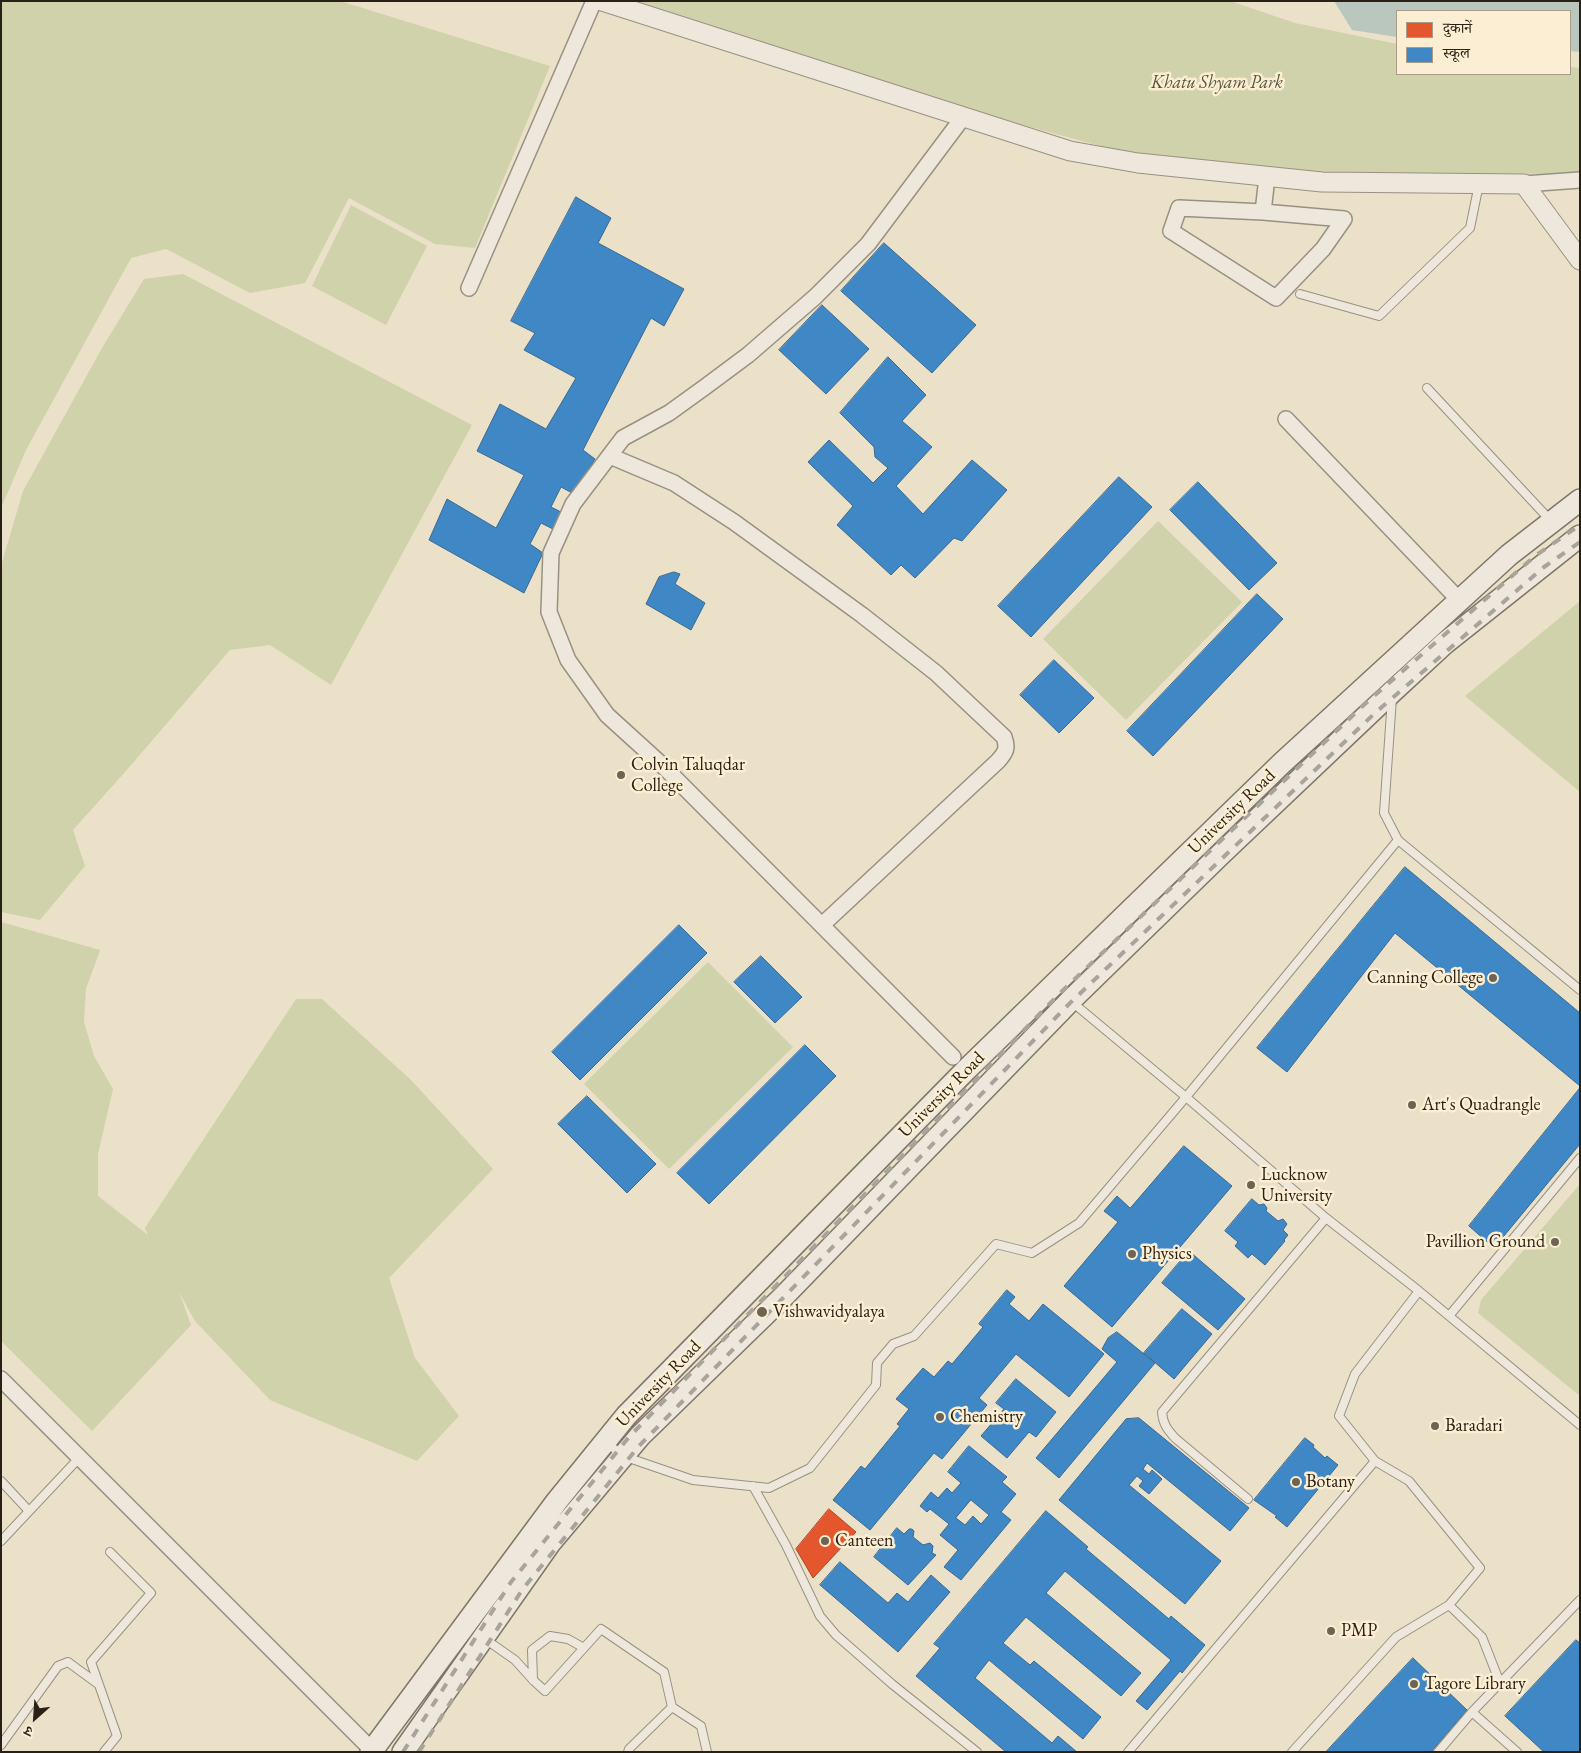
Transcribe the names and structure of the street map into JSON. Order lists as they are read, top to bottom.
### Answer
{
  "streets": {
    "main road": ["University Road"]
  },
  "parks": ["Khatu Shyam Park"],
  "places": [
    "Colvin Taluqdar College",
    "Canning College",
    "Art's Quadrangle",
    "Lucknow University",
    "Pavillion Ground",
    "Physics",
    "Vishwavidyalaya",
    "Chemistry",
    "Baradari",
    "Botany",
    "Canteen",
    "PMP",
    "Tagore Library"
  ],
  "legend": ["दुकानें", "स्कूल"],
  "north": "bottom left"
}
